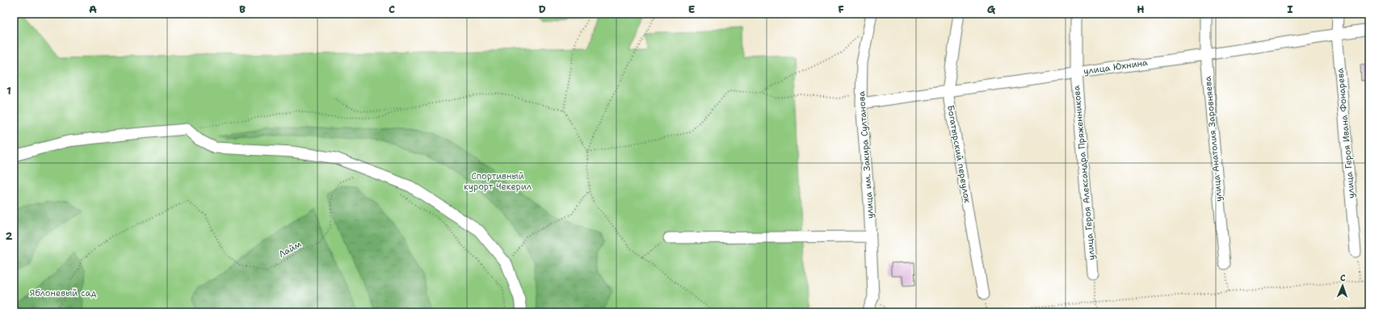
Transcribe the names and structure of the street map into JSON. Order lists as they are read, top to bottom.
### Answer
{
  "streets": {
    "street": [
      "улица Юхнина",
      "улица Героя Ивана Фонарева",
      "улица Анатолия Заровняева",
      "Богатырский переулок",
      "улица им. Закира Султанова",
      "улица Героя Александра Пряженникова"
    ],
    "path": ["Лайм"]
  },
  "crossings": [
    ["улица Юхнина", "улица Героя Ивана Фонарева"],
    ["улица Юхнина", "улица Анатолия Заровняева"],
    ["улица Юхнина", "Богатырский переулок"],
    ["улица Юхнина", "улица им. Закира Султанова"],
    ["улица Юхнина", "улица Героя Александра Пряженникова"]
  ],
  "parks": ["Спортивный курорт Чекерил", "Яблоневый сад"],
  "north": "top",
  "grid": {
    "columns": [
      "A",
      "B",
      "C",
      "D",
      "E",
      "F",
      "G",
      "H",
      "I"
    ],
    "rows": ["1", "2"]
  }
}
